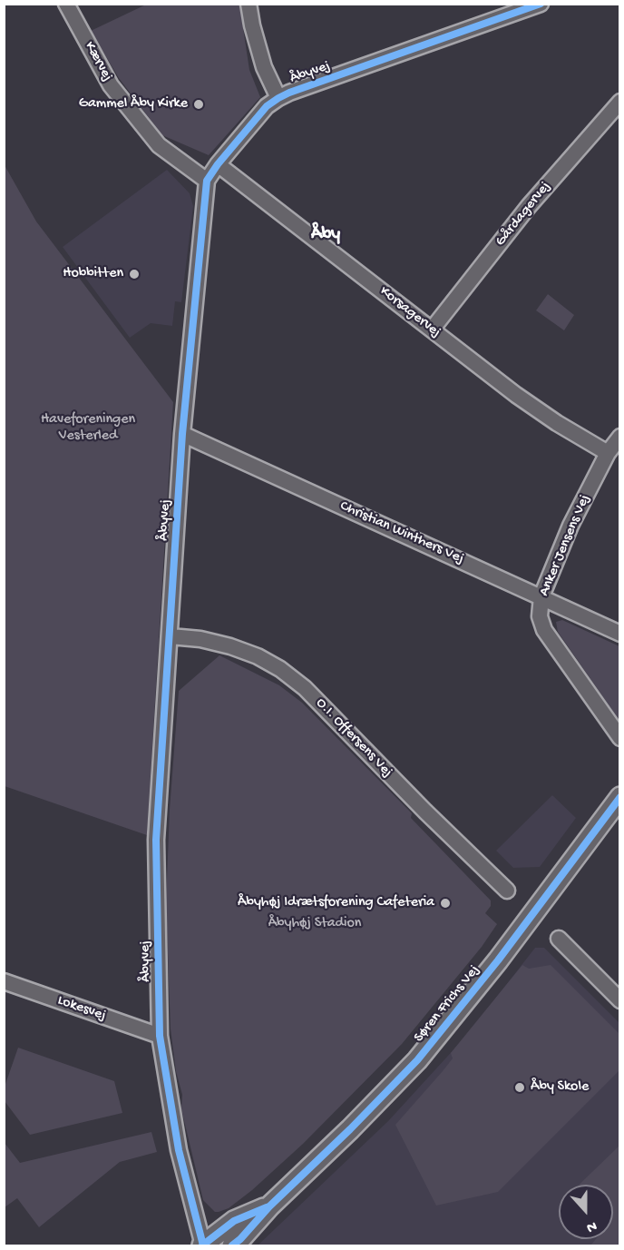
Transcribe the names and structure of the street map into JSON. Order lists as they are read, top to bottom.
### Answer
{
  "streets": {
    "street": [
      "Kærvej",
      "Åbyvej",
      "Gårdagervej",
      "Korsagervej",
      "Christian Winthers Vej",
      "Anker Jensens Vej",
      "O.I. Offersens Vej",
      "Søren Frichs Vej",
      "Lokesvej"
    ]
  },
  "crossings": [
    ["Kærvej", "Åbyvej"],
    ["Åbyvej", "Korsagervej"],
    ["Åbyvej", "Christian Winthers Vej"],
    ["Åbyvej", "O.I. Offersens Vej"],
    ["Åbyvej", "Søren Frichs Vej"],
    ["Åbyvej", "Lokesvej"],
    ["Gårdagervej", "Korsagervej"],
    ["Korsagervej", "Anker Jensens Vej"],
    ["Christian Winthers Vej", "Anker Jensens Vej"]
  ],
  "districts": ["Åby"],
  "parks": ["Haveforeningen Vesterled", "Åbyhøj Stadion"],
  "places": [
    "Gammel Åby Kirke",
    "Hobbitten",
    "Åbyhøj Idrætsforening Cafeteria",
    "Åby Skole"
  ],
  "north": "bottom"
}
